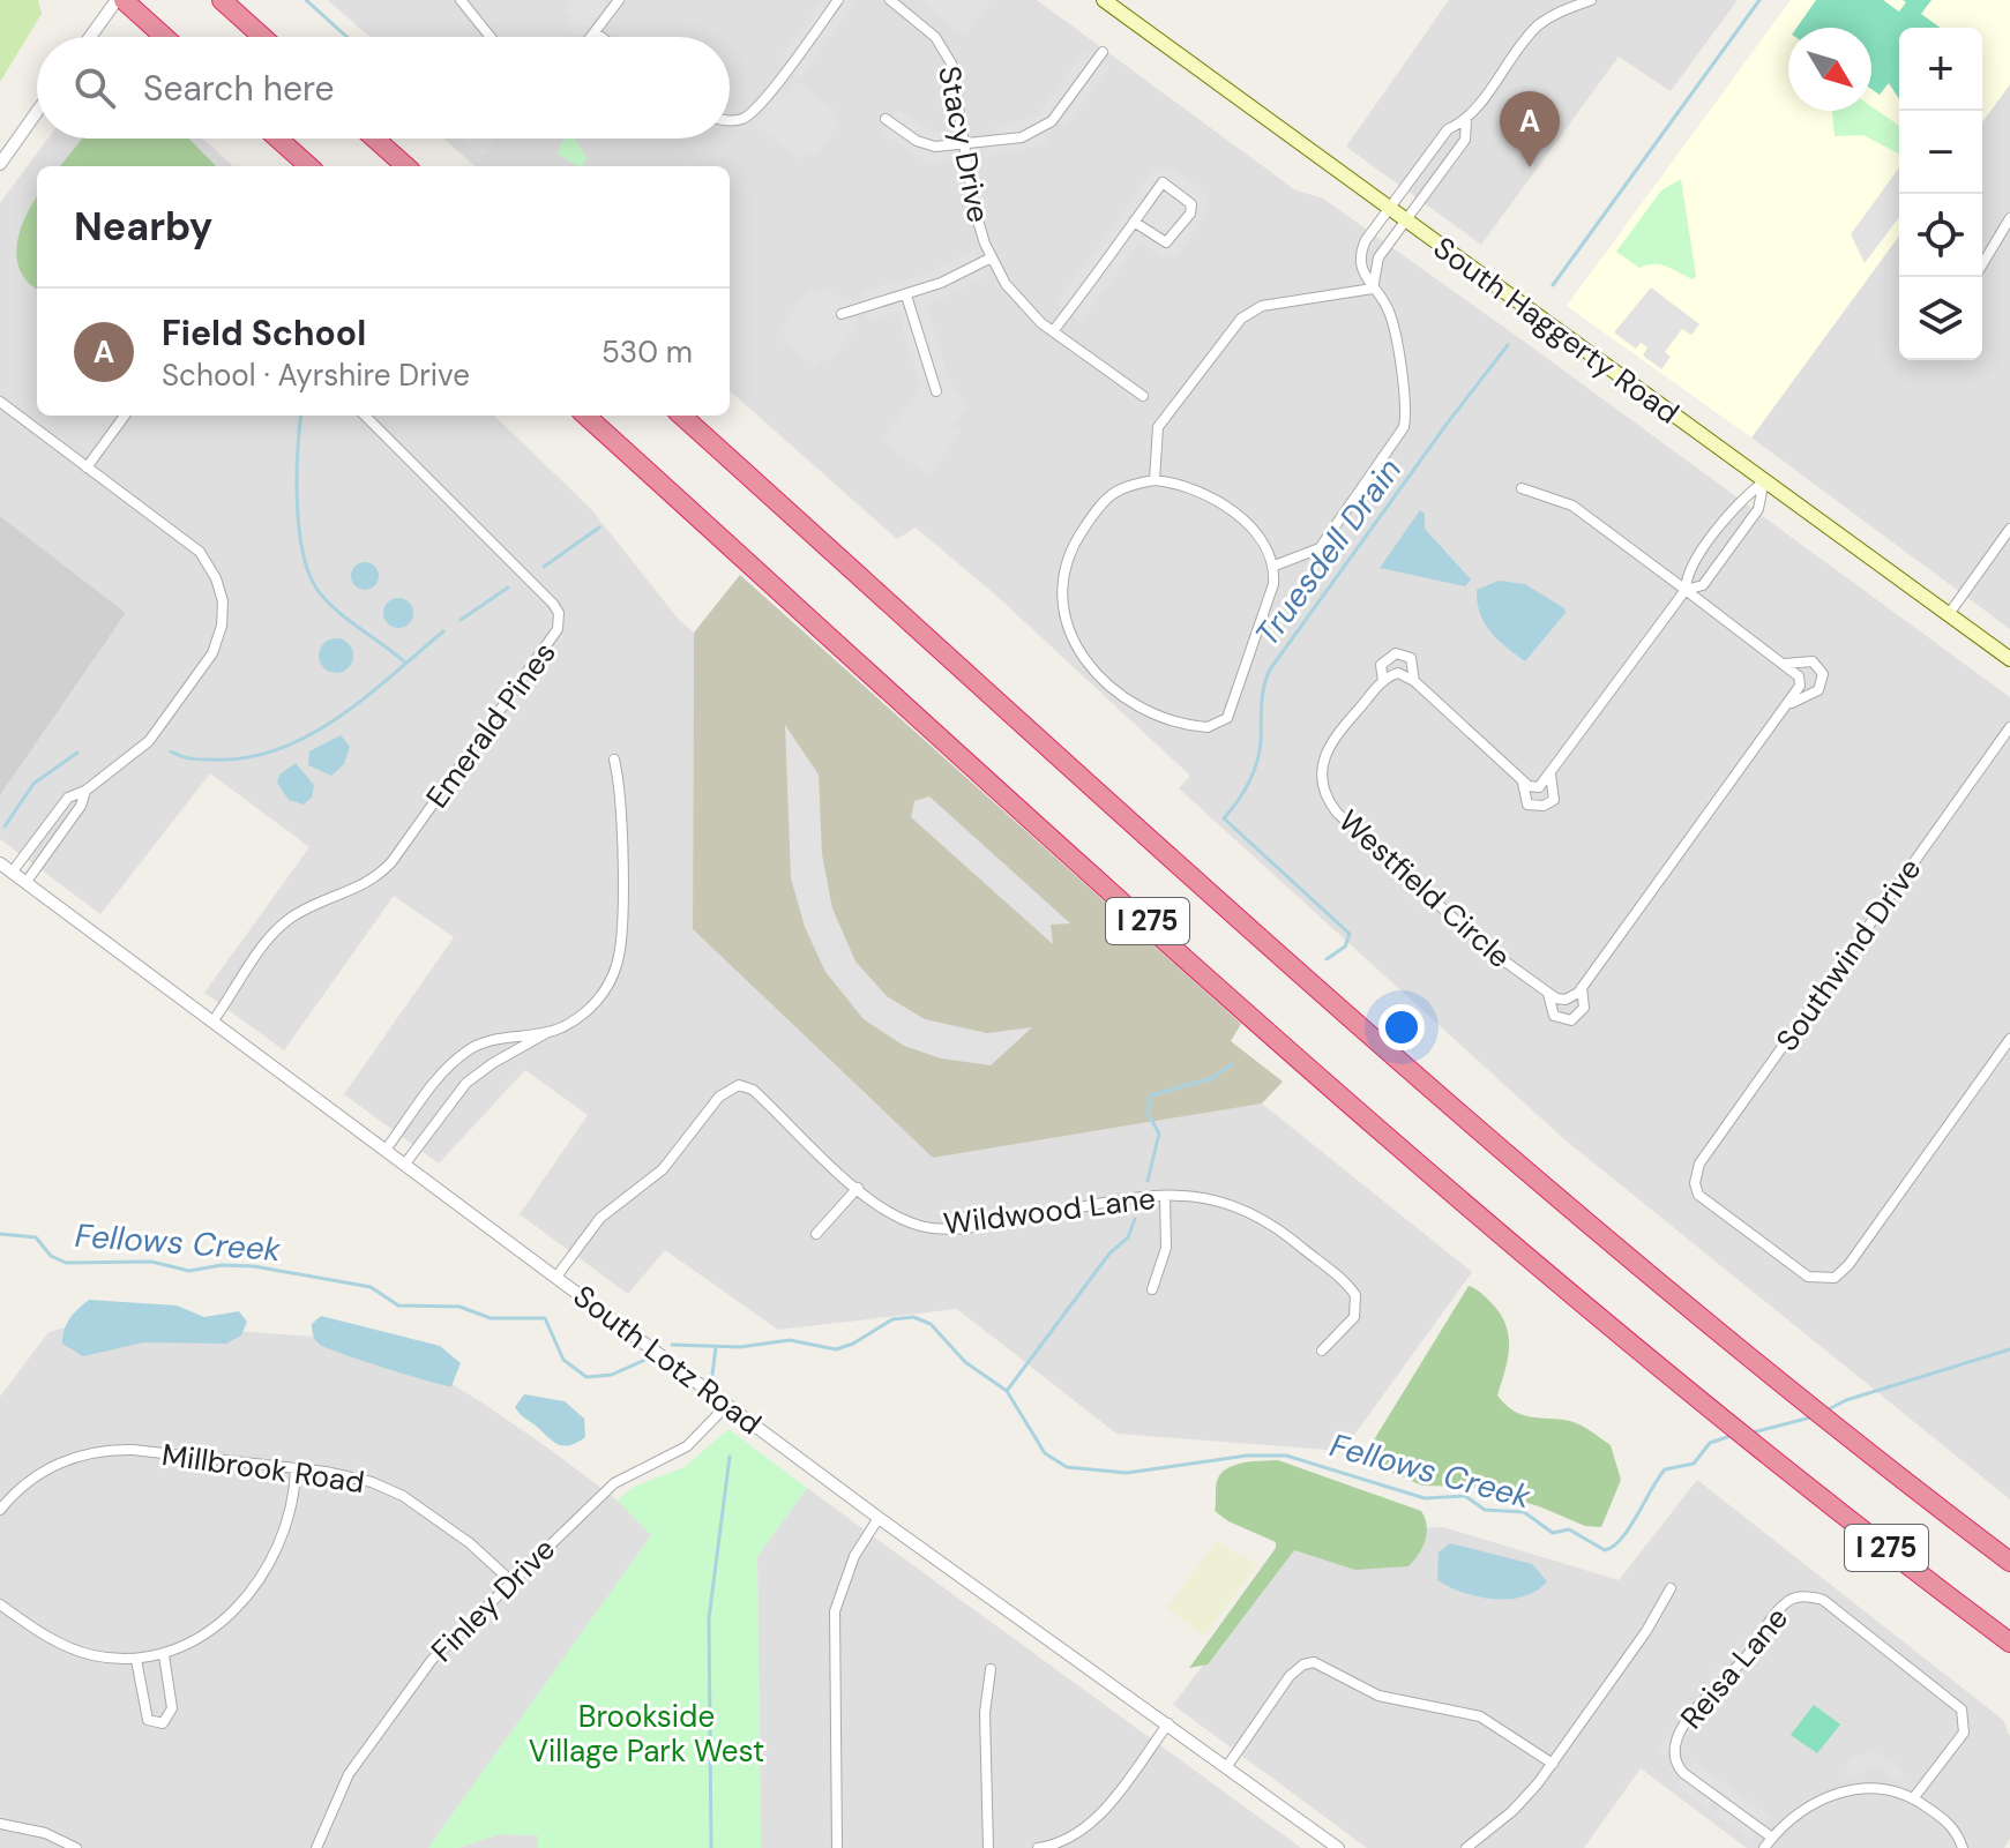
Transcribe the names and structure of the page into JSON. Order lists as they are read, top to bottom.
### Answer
{
  "streets": {
    "highway": ["I 275"],
    "main road": ["South Haggerty Road"],
    "street": [
      "Stacy Drive",
      "Emerald Pines",
      "Westfield Circle",
      "Southwind Drive",
      "Wildwood Lane",
      "South Lotz Road",
      "Millbrook Road",
      "Finley Drive",
      "Reisa Lane"
    ]
  },
  "crossings": [
    ["South Haggerty Road", "Westfield Circle"],
    ["Emerald Pines", "South Lotz Road"],
    ["Wildwood Lane", "South Lotz Road"],
    ["South Lotz Road", "Finley Drive"],
    ["Millbrook Road", "Finley Drive"]
  ],
  "water": ["Truesdell Drain", "Fellows Creek"],
  "parks": ["Brookside Village Park West"],
  "north": "bottom right",
  "page": {
    "map_buttons": ["+", "−"],
    "search": "Search here",
    "pins": "A",
    "heading": "Nearby",
    "list": [
      {
        "mark": "A",
        "name": "Field School",
        "note": "School · Ayrshire Drive",
        "value": "530 m"
      }
    ]
  }
}
